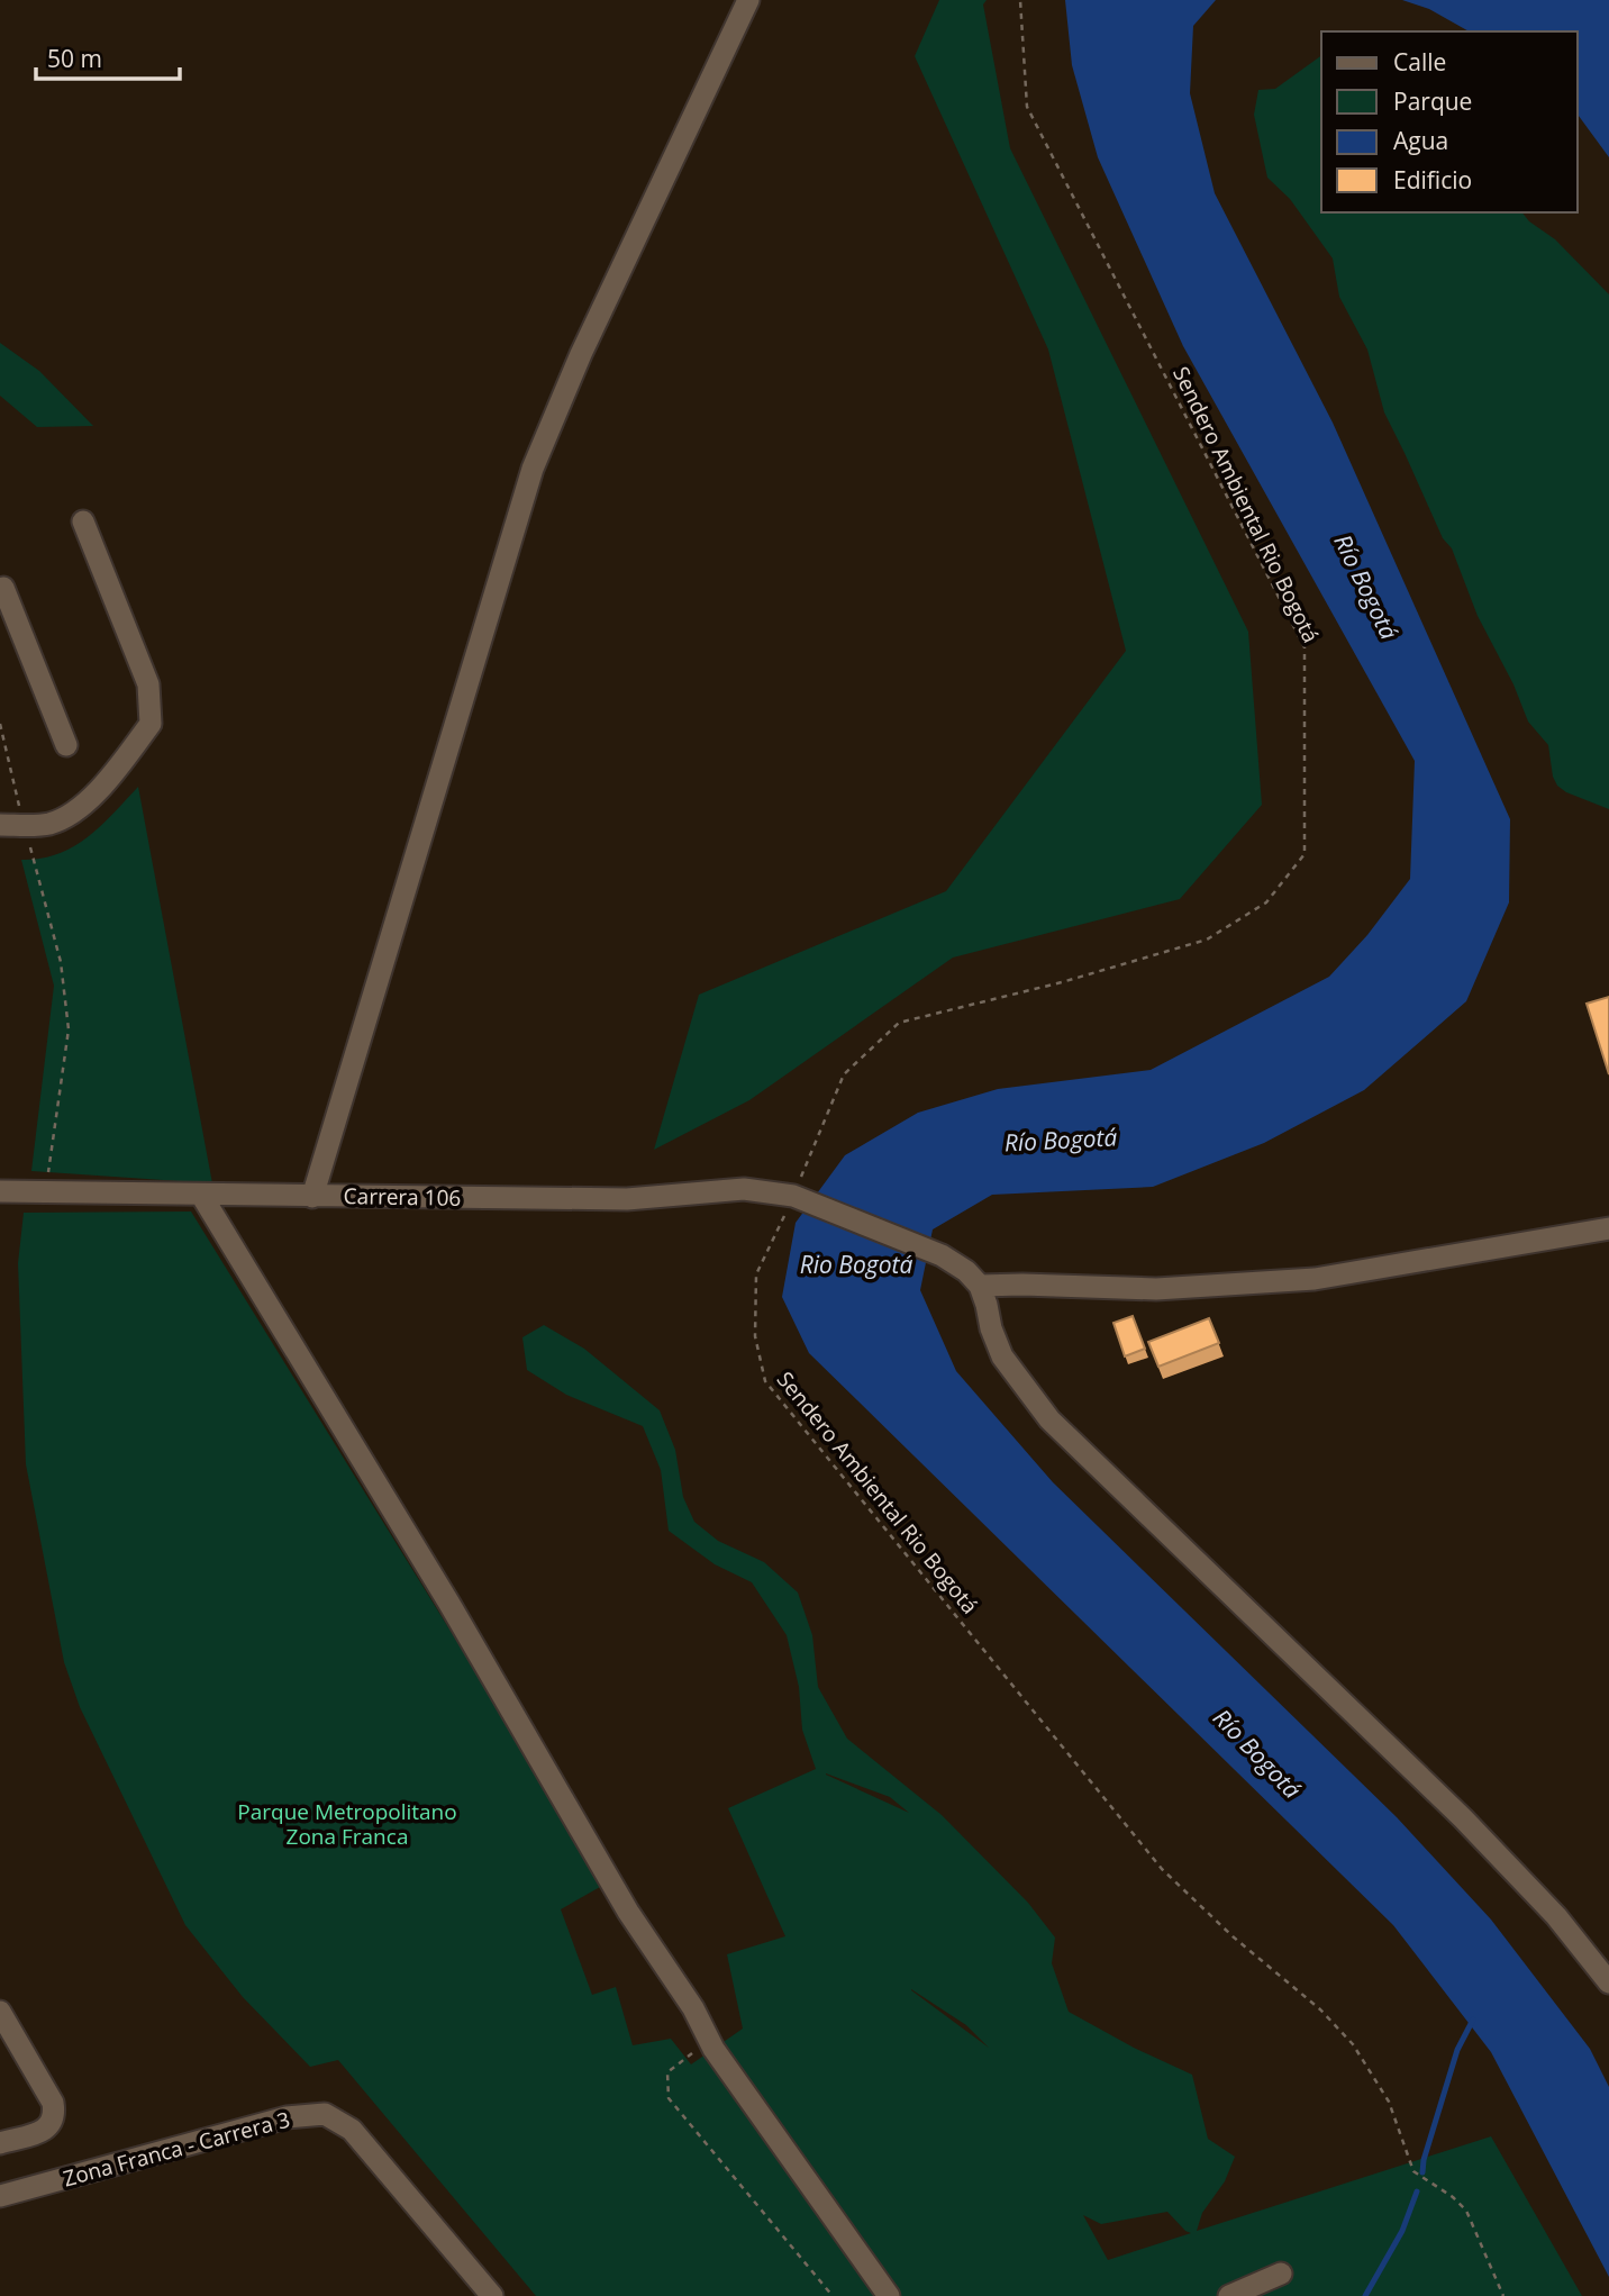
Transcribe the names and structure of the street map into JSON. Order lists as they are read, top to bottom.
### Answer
{
  "streets": {
    "street": ["Carrera 106", "Zona Franca - Carrera 3"],
    "path": ["Sendero Ambiental Rio Bogotá"]
  },
  "crossings": [
    ["Sendero Ambiental Rio Bogotá", "Carrera 106"]
  ],
  "water": ["Río Bogotá", "Rio Bogotá"],
  "parks": ["Parque Metropolitano Zona Franca"],
  "legend": [
    "Calle",
    "Parque",
    "Agua",
    "Edificio"
  ],
  "scale_bar": "50 m"
}
